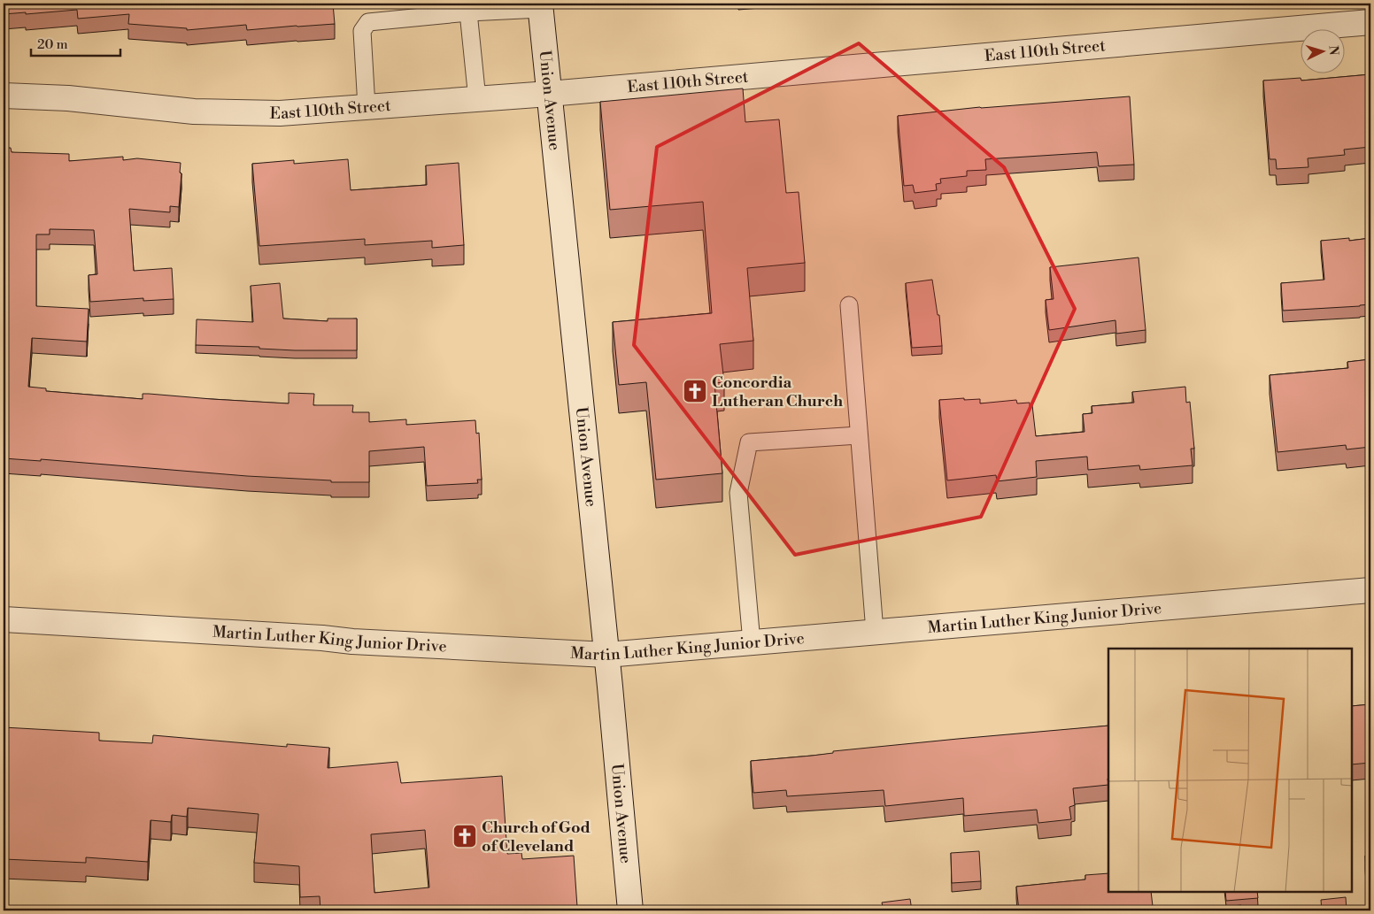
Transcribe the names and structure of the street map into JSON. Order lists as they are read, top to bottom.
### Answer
{
  "streets": {
    "street": ["East 110th Street", "Union Avenue", "Martin Luther King Junior Drive"]
  },
  "crossings": [
    ["East 110th Street", "Union Avenue"],
    ["Union Avenue", "Martin Luther King Junior Drive"]
  ],
  "places": {
    "church": ["Concordia Lutheran Church", "Church of God of Cleveland"]
  },
  "scale_bar": "20 m",
  "north": "right"
}
